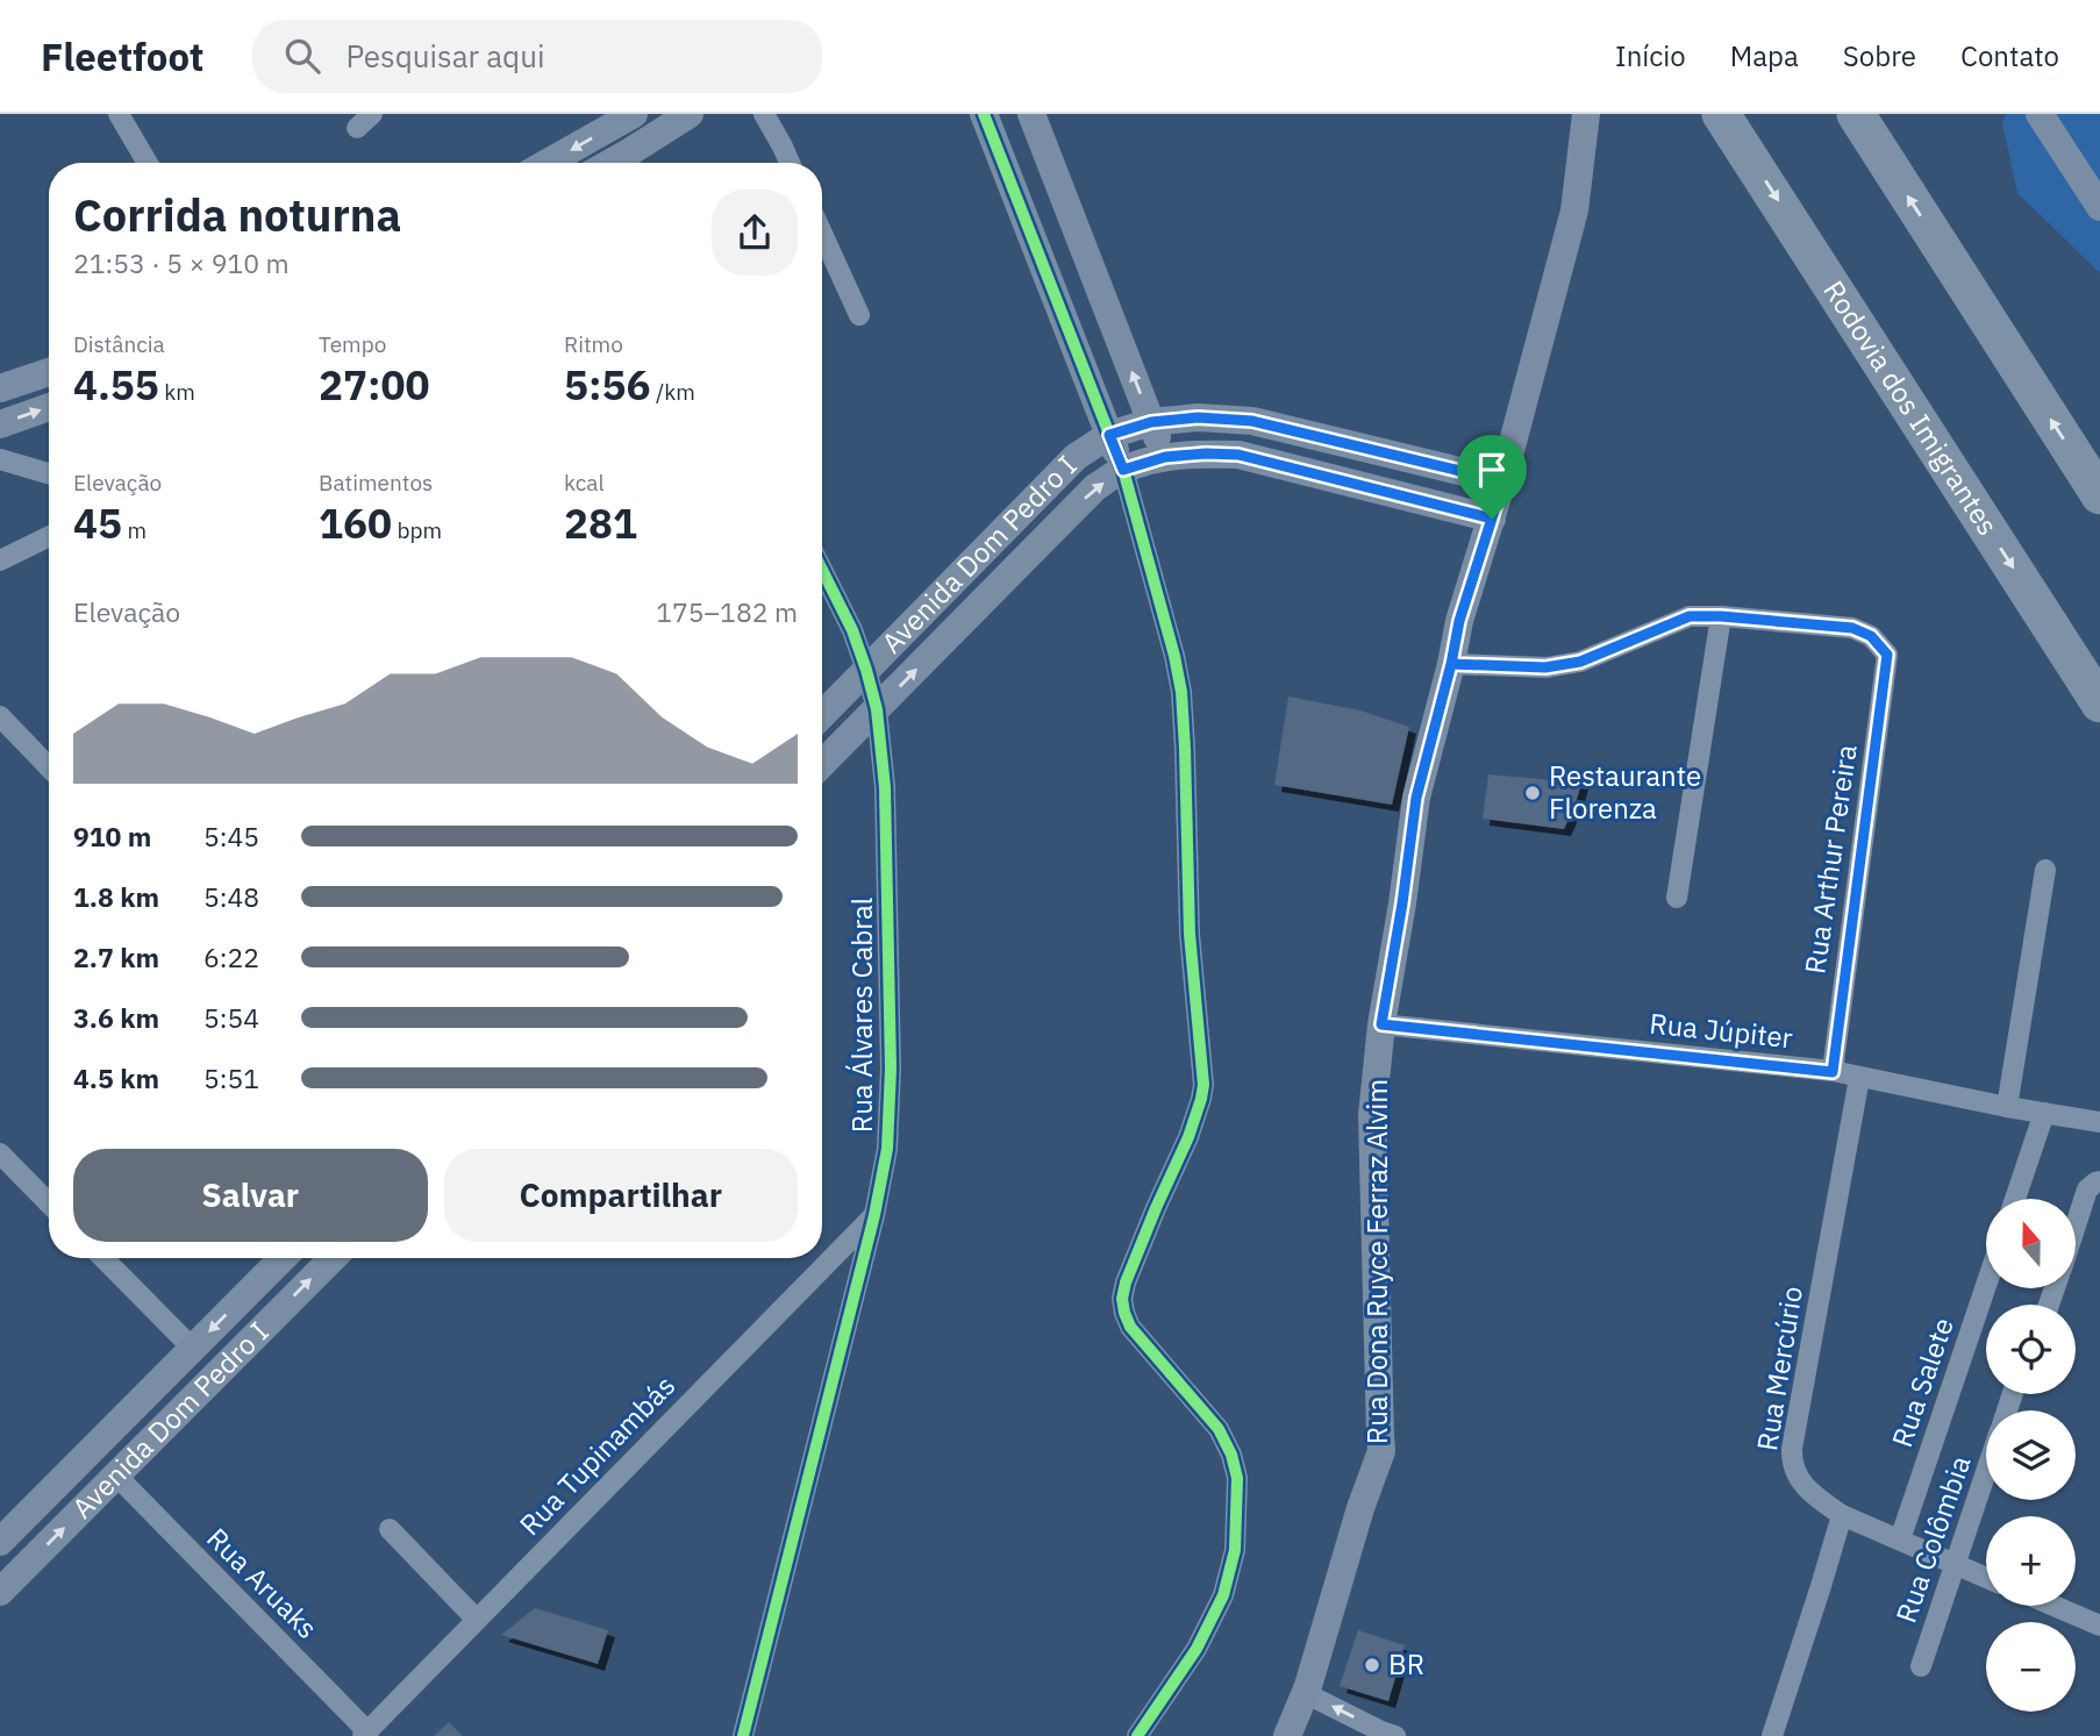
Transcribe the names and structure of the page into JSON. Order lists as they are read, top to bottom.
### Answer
{
  "streets": {
    "highway": ["Rodovia dos Imigrantes"],
    "street": [
      "Avenida Dom Pedro I",
      "Rua Arthur Pereira",
      "Rua Álvares Cabral",
      "Rua Júpiter",
      "Rua Dona Ruyce Ferraz Alvim",
      "Rua Mercúrio",
      "Rua Salete",
      "Rua Tupinambás",
      "Rua Colômbia",
      "Rua Aruaks"
    ]
  },
  "crossings": [
    ["Avenida Dom Pedro I", "Rua Álvares Cabral"],
    ["Avenida Dom Pedro I", "Rua Dona Ruyce Ferraz Alvim"],
    ["Avenida Dom Pedro I", "Rua Aruaks"],
    ["Rua Arthur Pereira", "Rua Júpiter"],
    ["Rua Álvares Cabral", "Rua Tupinambás"],
    ["Rua Júpiter", "Rua Dona Ruyce Ferraz Alvim"],
    ["Rua Júpiter", "Rua Mercúrio"],
    ["Rua Mercúrio", "Rua Salete"],
    ["Rua Mercúrio", "Rua Colômbia"],
    ["Rua Tupinambás", "Rua Aruaks"]
  ],
  "places": ["Restaurante Florenza", "BR"],
  "north": "top",
  "page": {
    "header": "Fleetfoot",
    "search": "Pesquisar aqui",
    "nav": [
      "Início",
      "Mapa",
      "Sobre",
      "Contato"
    ],
    "heading": ["Corrida noturna", "21:53 · 5 × 910 m"],
    "stats": [
      ["Distância", "4.55 km"],
      ["Tempo", "27:00"],
      ["Ritmo", "5:56 /km"],
      ["Elevação", "45 m"],
      ["Batimentos", "160 bpm"],
      ["kcal", "281"]
    ],
    "chart": ["Elevação", "175–182 m"],
    "list": [
      {
        "name": "910 m",
        "note": "5:45"
      },
      {
        "name": "1.8 km",
        "note": "5:48"
      },
      {
        "name": "2.7 km",
        "note": "6:22"
      },
      {
        "name": "3.6 km",
        "note": "5:54"
      },
      {
        "name": "4.5 km",
        "note": "5:51"
      }
    ],
    "buttons": ["Salvar", "Compartilhar"],
    "map_buttons": ["+", "−"]
  }
}
